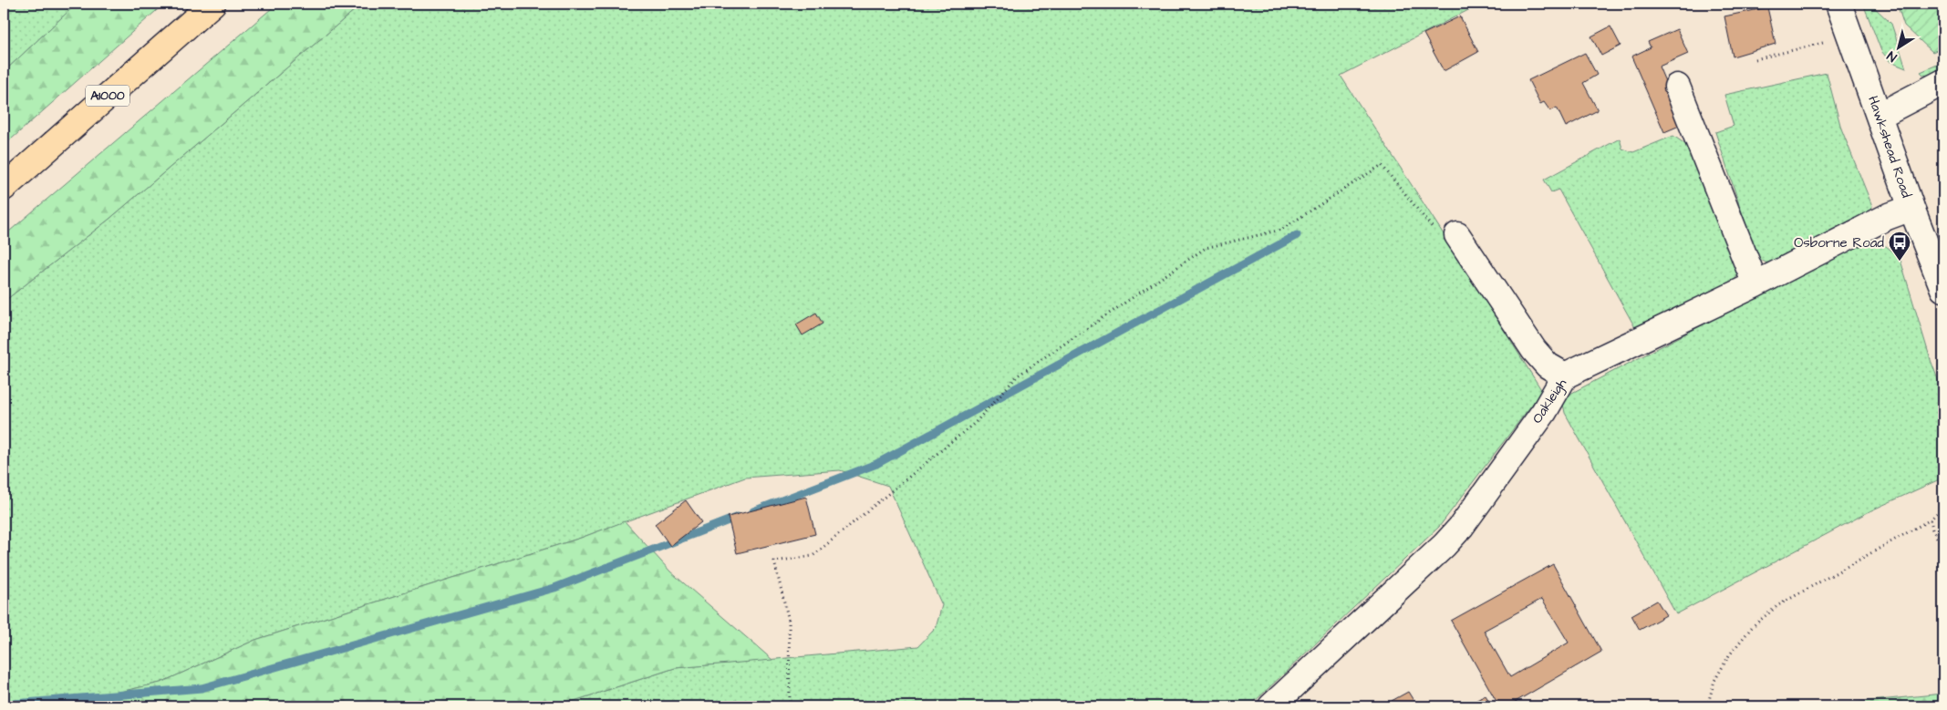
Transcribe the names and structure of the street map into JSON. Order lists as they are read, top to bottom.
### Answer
{
  "streets": {
    "main road": ["A1000"],
    "street": ["Hawkshead Road", "Oakleigh"]
  },
  "crossings": [
    ["Hawkshead Road", "Oakleigh"]
  ],
  "places": {
    "bus stop": ["Osborne Road"]
  },
  "north": "bottom left"
}
